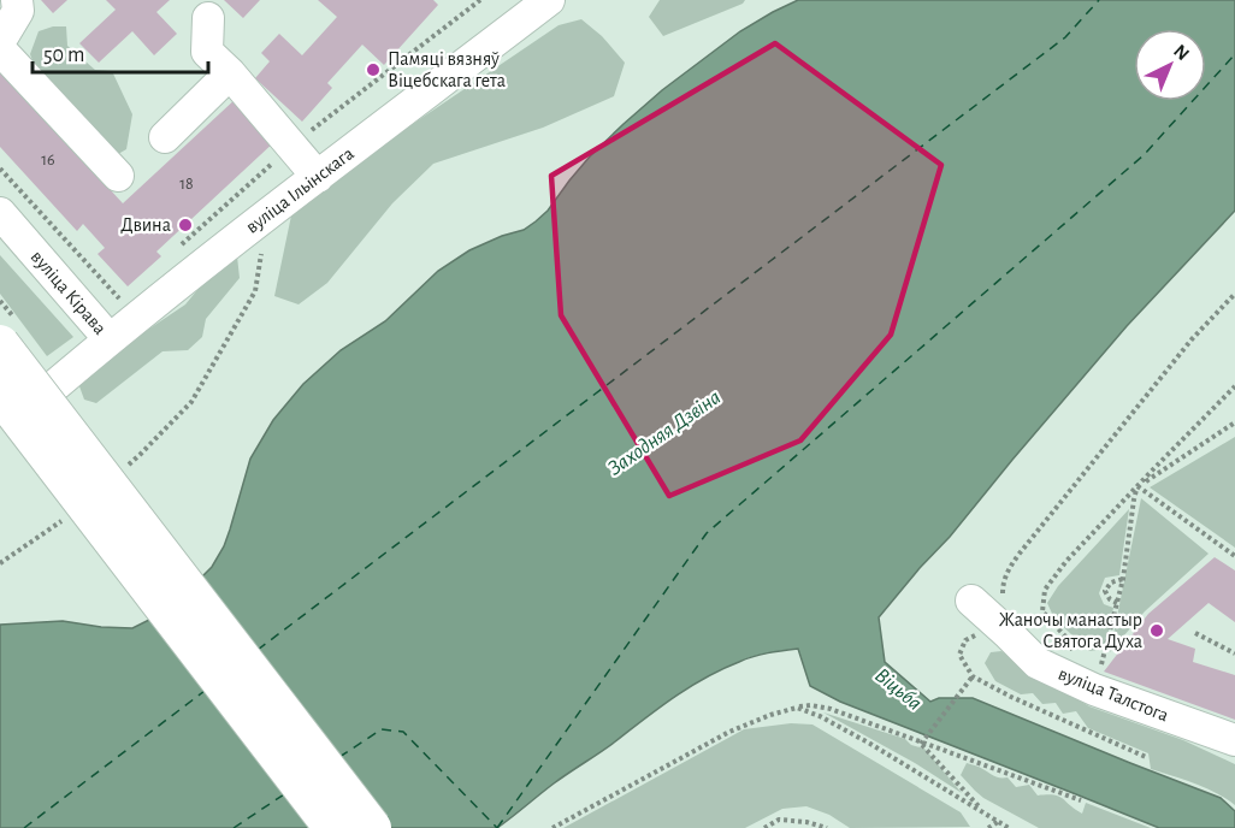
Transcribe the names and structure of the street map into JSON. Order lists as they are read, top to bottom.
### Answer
{
  "streets": {
    "street": ["вуліца Ільінскага", "вуліца Кірава", "вуліца Талстога"]
  },
  "crossings": [
    ["вуліца Ільінскага", "вуліца Кірава"]
  ],
  "water": ["Заходняя Дзвіна", "Віцьба"],
  "places": ["Памяці вязняў Віцебскага гета", "Двина", "Жаночы манастыр Святога Духа"],
  "house_numbers": ["16", "18"],
  "scale_bar": "50 m",
  "north": "top right"
}
